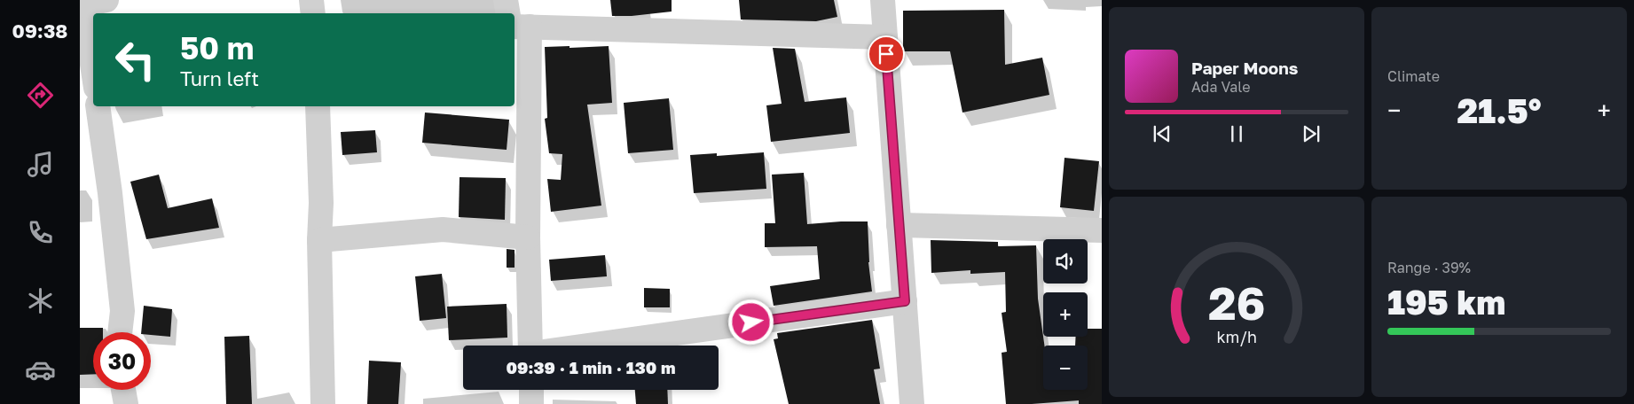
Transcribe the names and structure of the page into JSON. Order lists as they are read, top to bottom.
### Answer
{
  "page": {
    "tabs": "09:38",
    "tile": [
      "Climate",
      ["Range · 39%", "195 km"]
    ],
    "turn": ["50 m", "Turn left"],
    "song": ["Paper Moons", "Ada Vale"],
    "heat": ["−", "21.5°", "+"],
    "map_buttons": ["+", "−"],
    "limit": "30",
    "trip": "09:39 · 1 min · 130 m",
    "gauge": ["26", "km/h"]
  }
}
